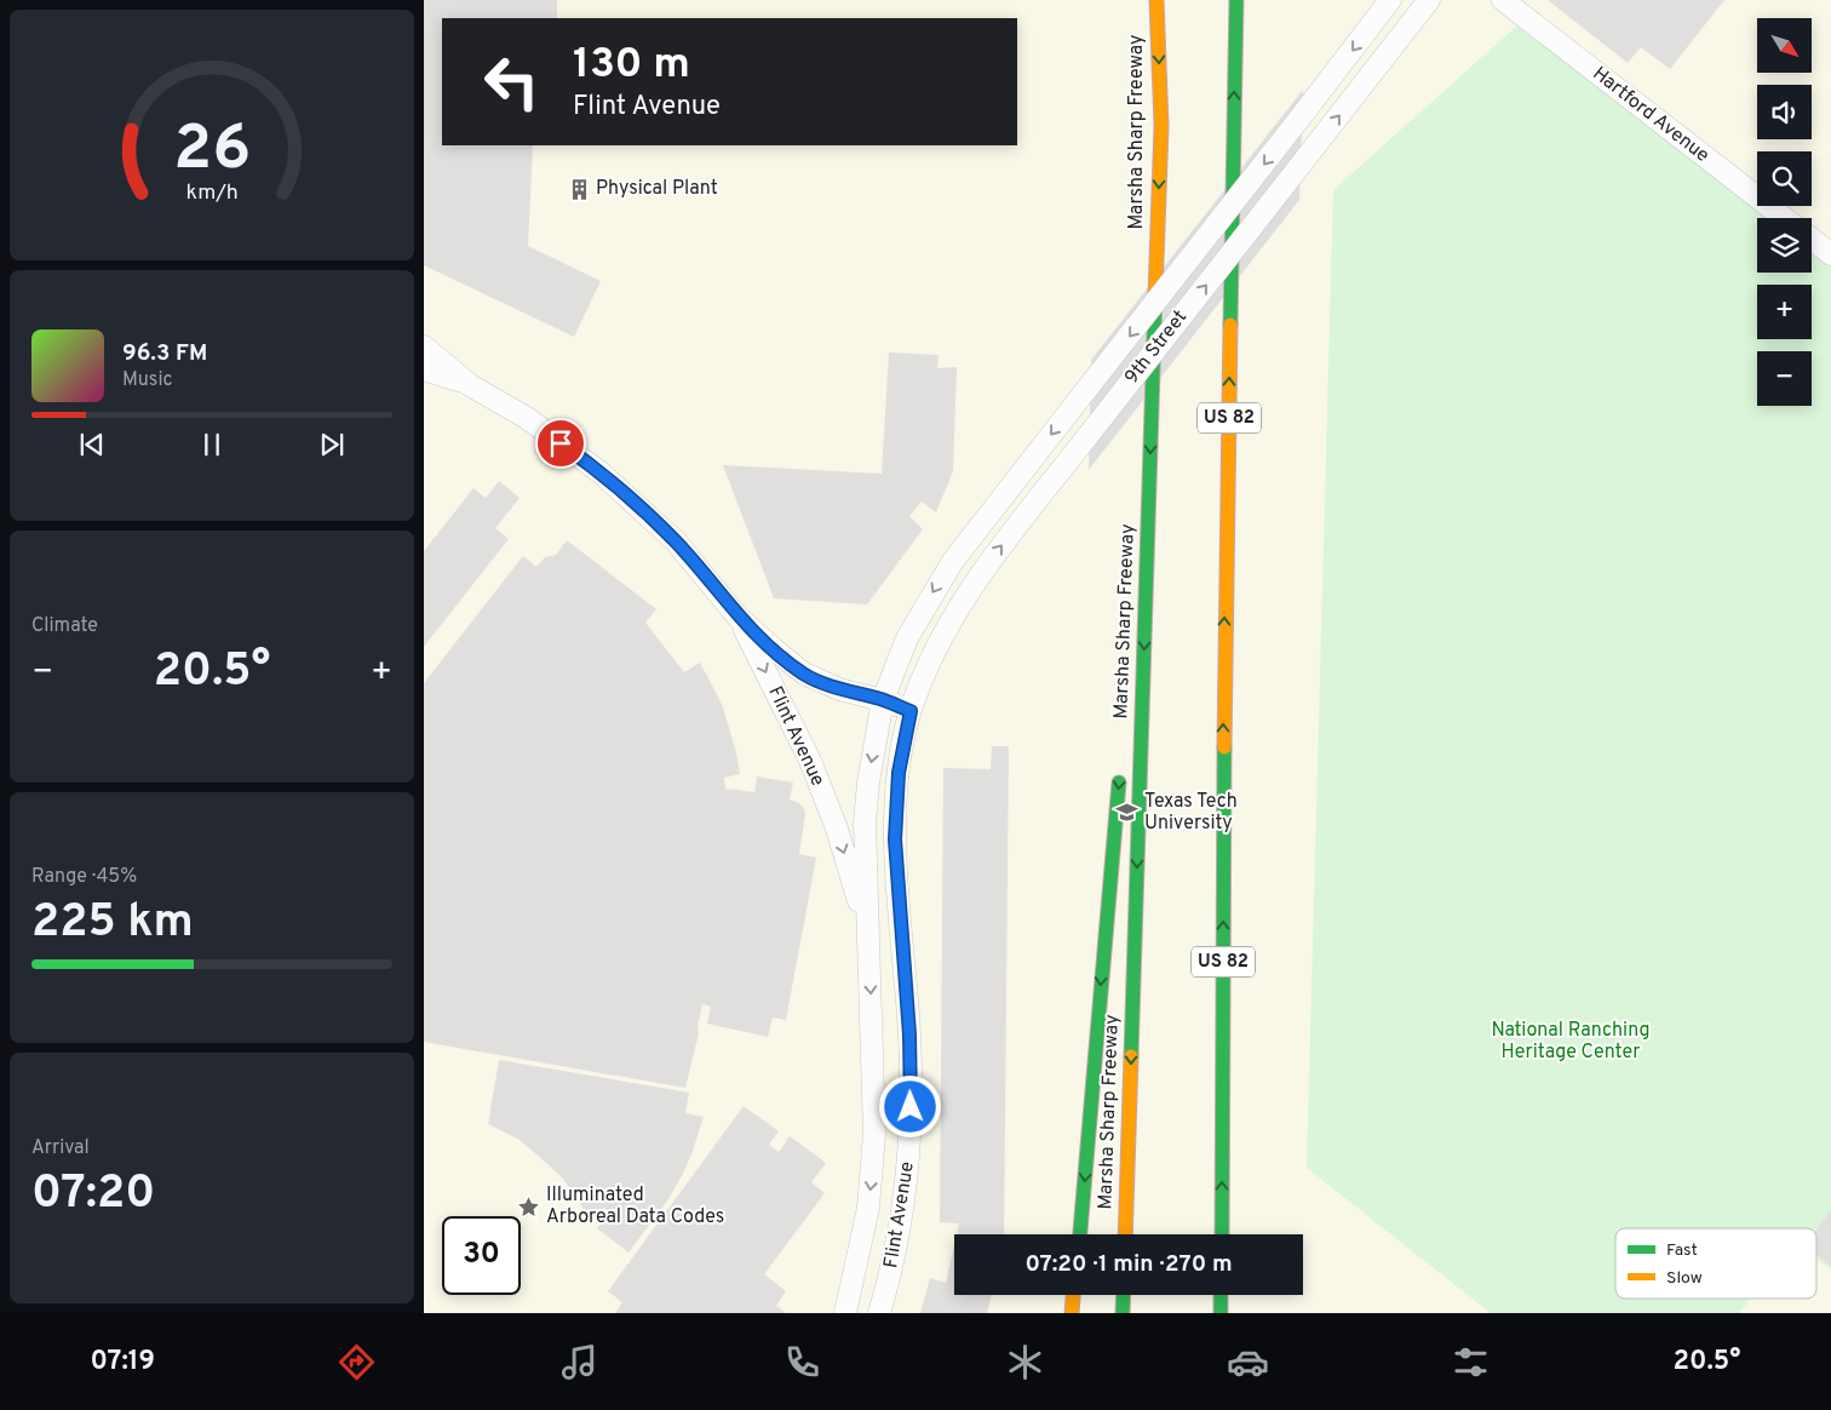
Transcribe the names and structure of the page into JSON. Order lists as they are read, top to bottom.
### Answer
{
  "streets": {
    "highway": ["Marsha Sharp Freeway", "US 82"],
    "street": ["Hartford Avenue", "9th Street", "Flint Avenue"]
  },
  "crossings": [
    ["9th Street", "Flint Avenue"]
  ],
  "parks": ["National Ranching Heritage Center"],
  "places": {
    "building": ["Physical Plant"],
    "school or university": ["Texas Tech University"],
    "place": ["Illuminated Arboreal Data Codes"]
  },
  "legend": ["Fast", "Slow"],
  "north": "bottom right",
  "page": {
    "map_buttons": ["+", "−"],
    "turn": ["130 m", "Flint Avenue"],
    "song": ["96.3 FM", "Music"],
    "tile": [
      "Climate",
      ["Range · 45%", "225 km"],
      ["Arrival", "07:20"]
    ],
    "heat": ["−", "20.5°", "+"],
    "limit": "30",
    "trip": "07:20 · 1 min · 270 m",
    "tabs": ["07:19", "20.5°"],
    "gauge": ["26", "km/h"]
  }
}
